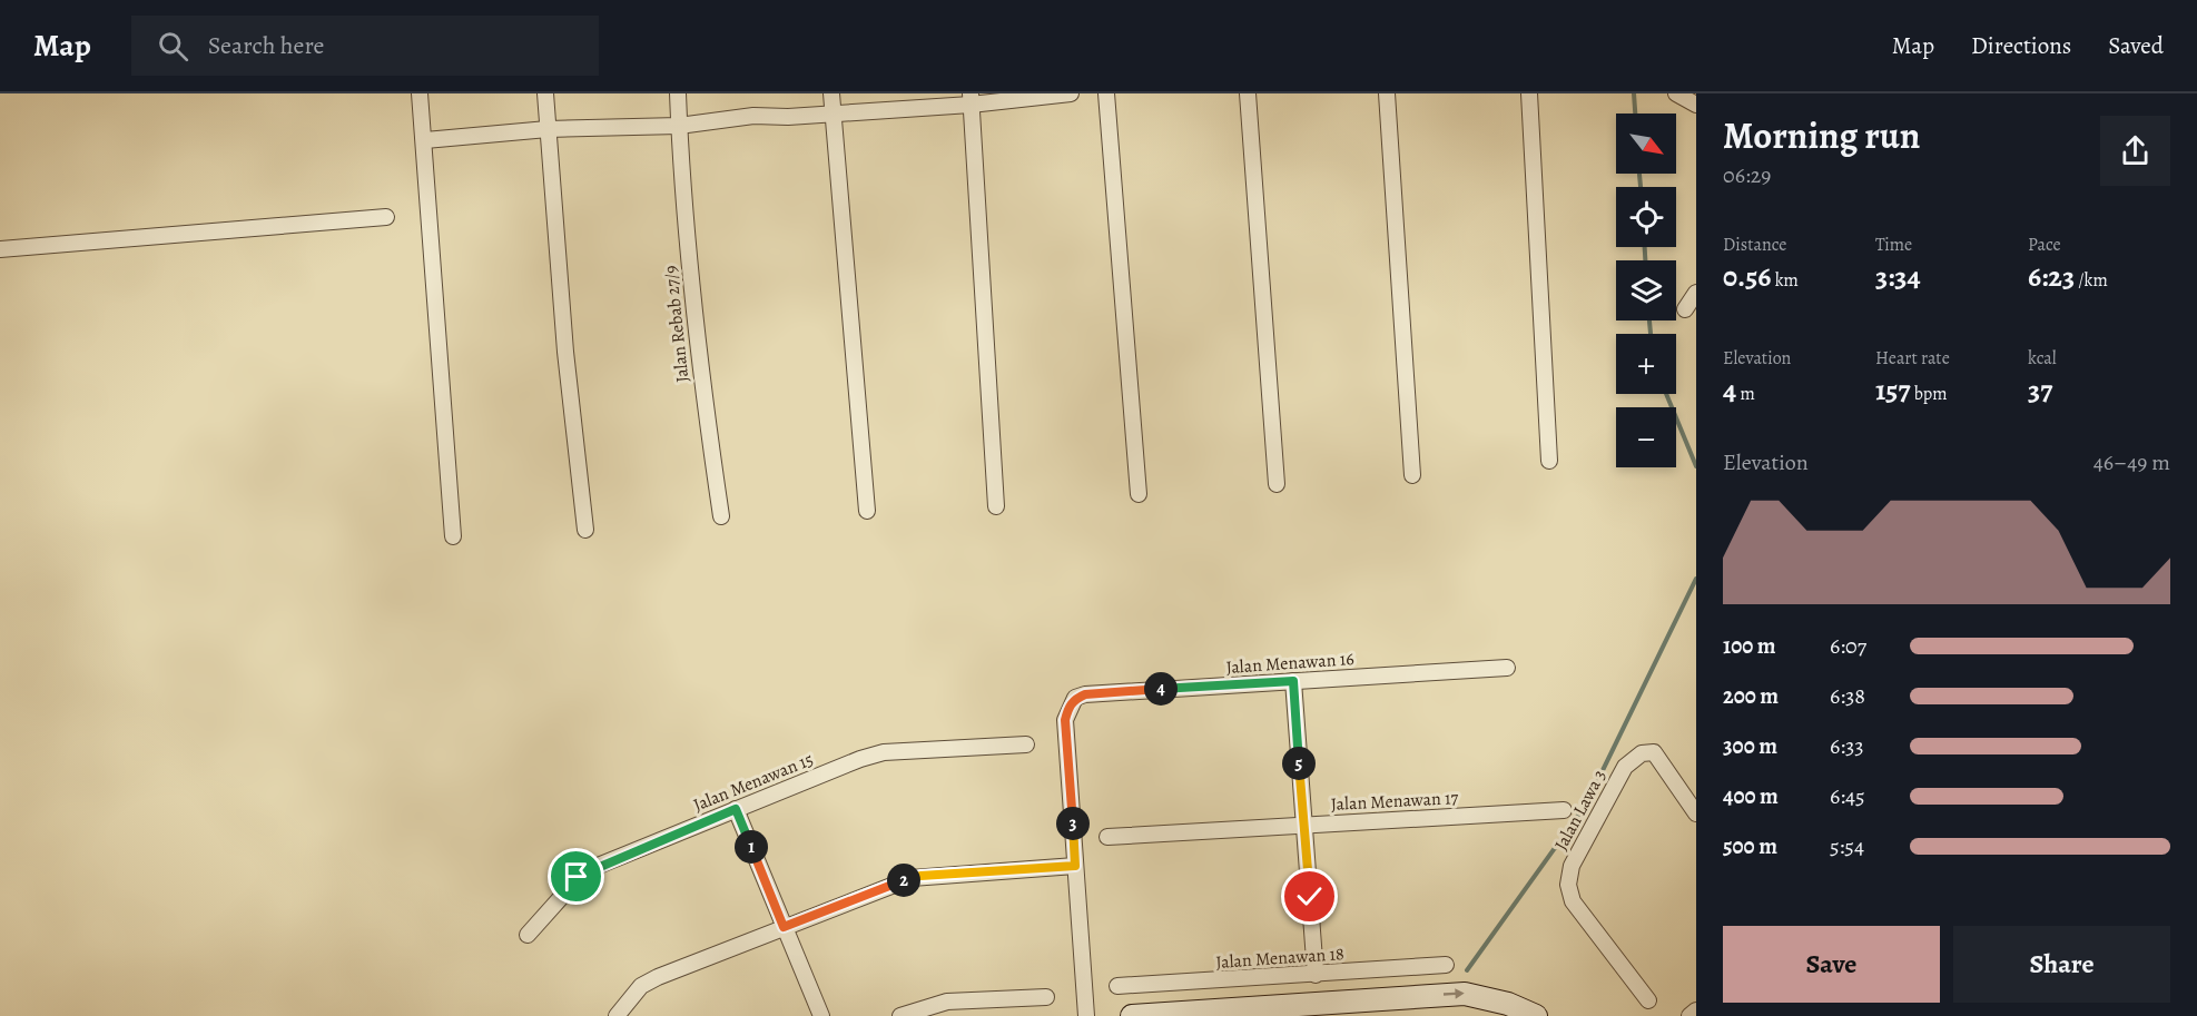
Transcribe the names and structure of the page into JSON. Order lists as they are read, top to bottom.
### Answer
{
  "streets": {
    "street": [
      "Jalan Rebab 27/9",
      "Jalan Menawan 16",
      "Jalan Menawan 15",
      "Jalan Menawan 17",
      "Jalan Lawa 3",
      "Jalan Menawan 18"
    ]
  },
  "north": "bottom right",
  "page": {
    "header": "Map",
    "search": "Search here",
    "nav": ["Map", "Directions", "Saved"],
    "heading": ["Morning run", "06:29"],
    "map_buttons": ["+", "−"],
    "stats": [
      ["Distance", "0.56 km"],
      ["Time", "3:34"],
      ["Pace", "6:23 /km"],
      ["Elevation", "4 m"],
      ["Heart rate", "157 bpm"],
      ["kcal", "37"]
    ],
    "chart": ["Elevation", "46–49 m"],
    "list": [
      {
        "name": "100 m",
        "note": "6:07"
      },
      {
        "name": "200 m",
        "note": "6:38"
      },
      {
        "name": "300 m",
        "note": "6:33"
      },
      {
        "name": "400 m",
        "note": "6:45"
      },
      {
        "name": "500 m",
        "note": "5:54"
      }
    ],
    "pins": [
      "4",
      "5",
      "3",
      "1",
      "2"
    ],
    "buttons": ["Save", "Share"]
  }
}
